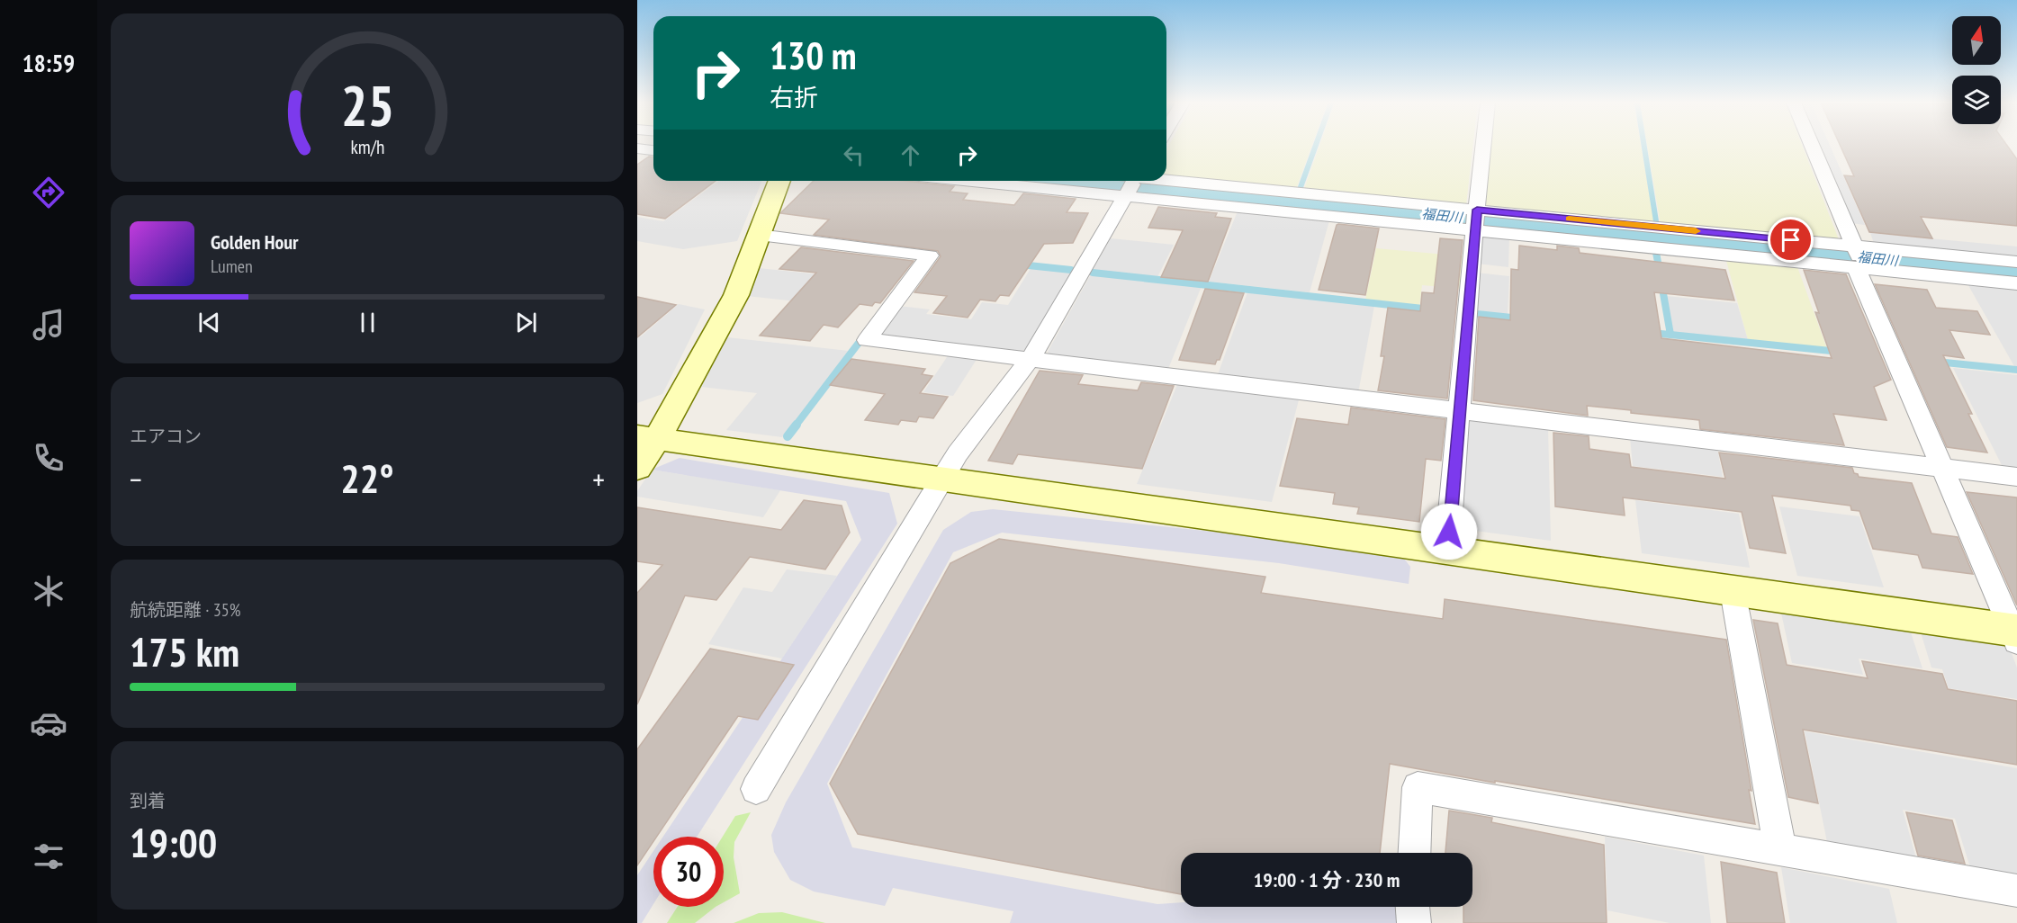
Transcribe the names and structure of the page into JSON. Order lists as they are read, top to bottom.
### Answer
{
  "water": ["福田川"],
  "north": "top",
  "page": {
    "tabs": "18:59",
    "turn": ["130 m", "右折"],
    "song": ["Golden Hour", "Lumen"],
    "tile": [
      "エアコン",
      ["航続距離 · 35%", "175 km"],
      ["到着", "19:00"]
    ],
    "heat": ["−", "22°", "+"],
    "limit": "30",
    "trip": "19:00 · 1 分 · 230 m",
    "gauge": ["25", "km/h"]
  }
}
